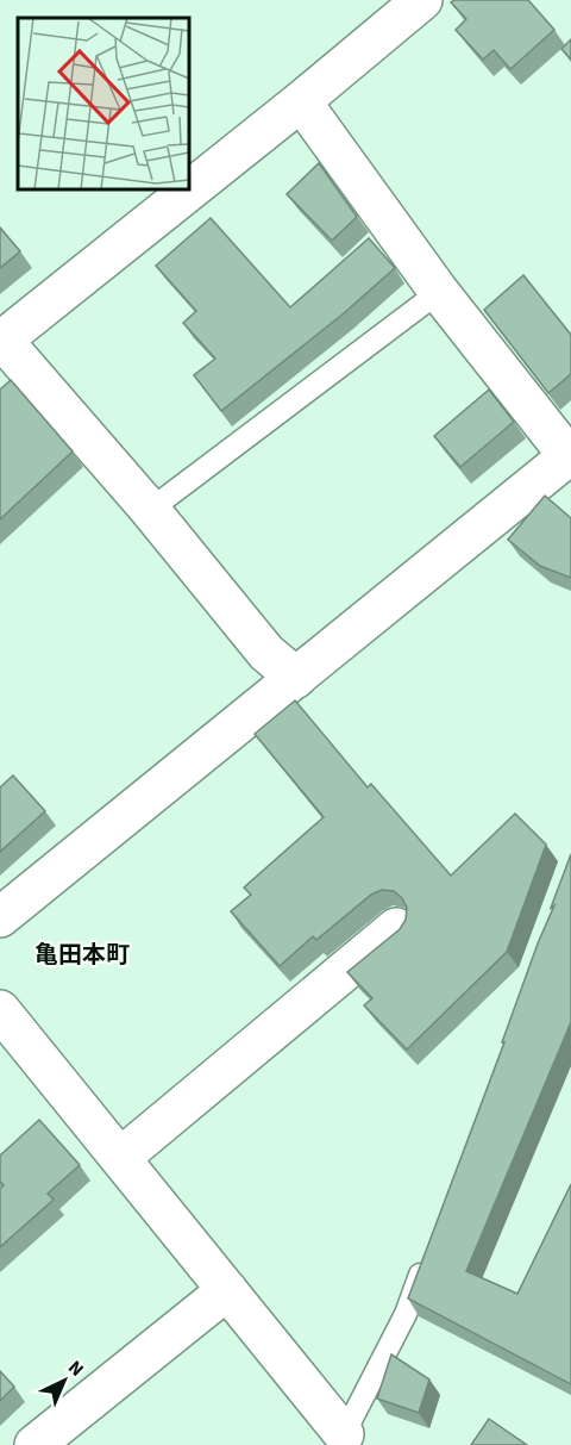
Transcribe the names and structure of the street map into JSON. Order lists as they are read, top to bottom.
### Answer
{
  "districts": ["亀田本町"],
  "north": "top right"
}
